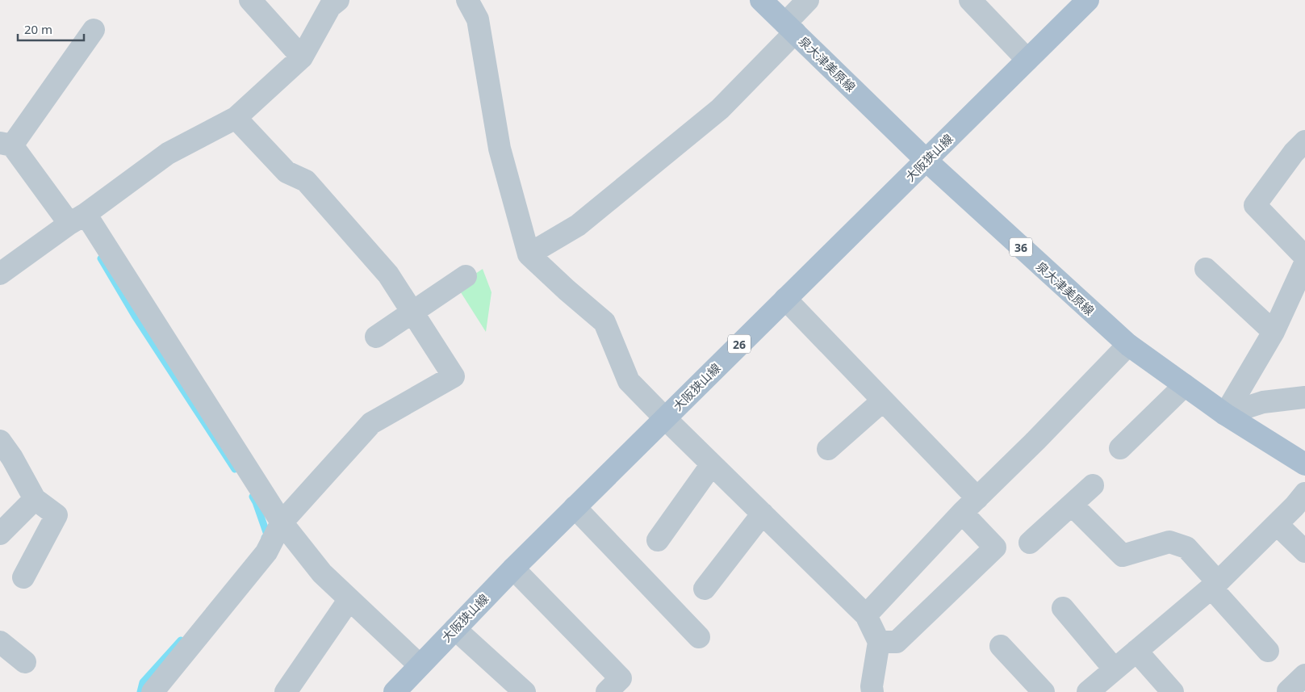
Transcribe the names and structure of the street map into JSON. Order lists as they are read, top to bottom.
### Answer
{
  "streets": {
    "main road": [
      "泉大津美原線",
      "大阪狭山線",
      "36",
      "26"
    ]
  },
  "crossings": [
    ["泉大津美原線", "大阪狭山線"]
  ],
  "scale_bar": "20 m"
}
